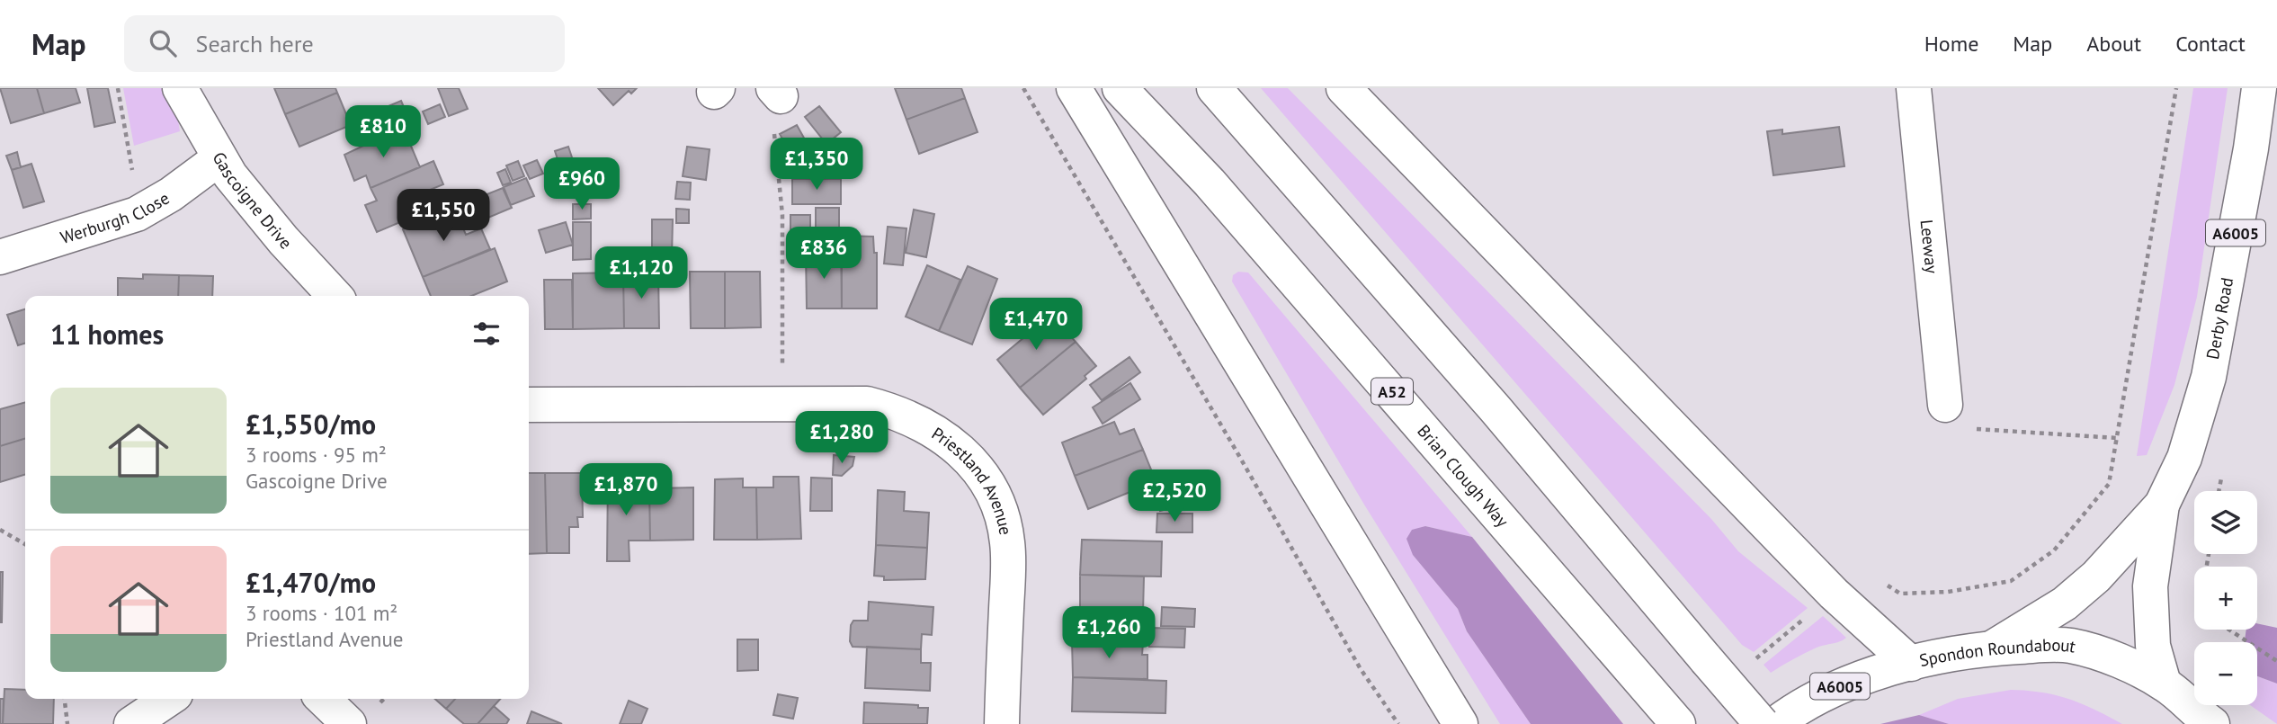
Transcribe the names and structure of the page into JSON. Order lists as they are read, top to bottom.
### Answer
{
  "streets": {
    "main road": [
      "Gascoigne Drive",
      "Werburgh Close",
      "A6005",
      "Leeway",
      "Derby Road",
      "A52",
      "Brian Clough Way",
      "Priestland Avenue",
      "Spondon Roundabout"
    ]
  },
  "crossings": [
    ["Gascoigne Drive", "Werburgh Close"],
    ["Derby Road", "Spondon Roundabout"]
  ],
  "page": {
    "header": "Map",
    "search": "Search here",
    "nav": [
      "Home",
      "Map",
      "About",
      "Contact"
    ],
    "price": [
      "£810",
      "£1,350",
      "£960",
      "£1,550",
      "£836",
      "£1,120",
      "£1,470",
      "£1,280",
      "£1,870",
      "£2,520",
      "£1,260"
    ],
    "heading": "11 homes",
    "list": [
      {
        "name": "£1,550/mo",
        "note": "3 rooms · 95 m² · Gascoigne Drive"
      },
      {
        "name": "£1,470/mo",
        "note": "3 rooms · 101 m² · Priestland Avenue"
      }
    ],
    "map_buttons": ["+", "−"]
  }
}
